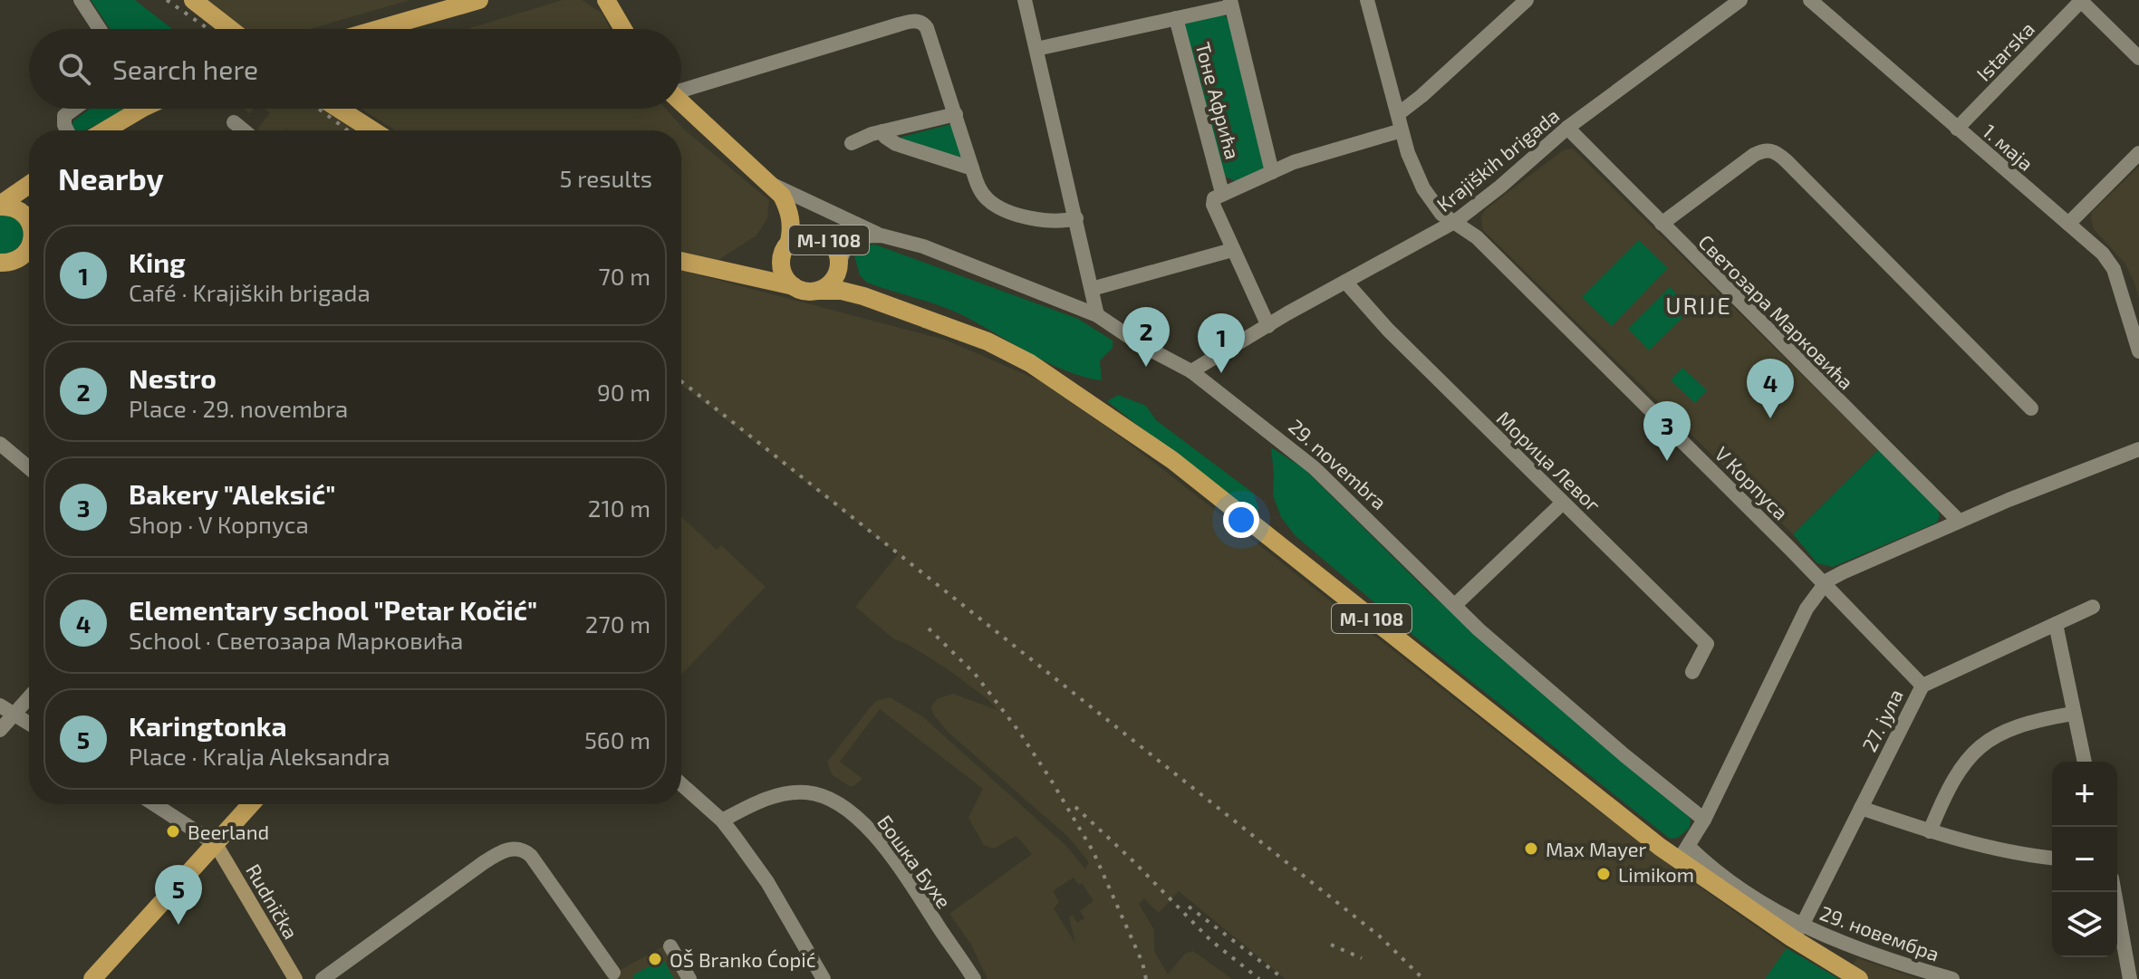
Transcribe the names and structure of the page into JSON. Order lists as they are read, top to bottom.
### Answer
{
  "streets": {
    "main road": ["M-I 108", "29. novembra"],
    "street": [
      "Istarska",
      "Тоне Афрића",
      "1. маја",
      "Krajiških brigada",
      "Светозара Марковића",
      "Морица Левог",
      "V Корпуса",
      "27. јула",
      "Бошка Бухе",
      "Rudnička",
      "29. новембра"
    ]
  },
  "crossings": [
    ["Istarska", "1. маја"],
    ["Krajiških brigada", "Светозара Марковића"],
    ["Krajiških brigada", "Морица Левог"],
    ["Krajiških brigada", "29. novembra"],
    ["Krajiških brigada", "V Корпуса"],
    ["M-I 108", "29. novembra"],
    ["M-I 108", "27. јула"],
    ["M-I 108", "29. новембра"],
    ["V Корпуса", "27. јула"],
    ["27. јула", "29. новембра"]
  ],
  "districts": ["URIJE"],
  "places": [
    "Beerland",
    "Max Mayer",
    "Limikom",
    "OŠ Branko Ćopić"
  ],
  "page": {
    "search": "Search here",
    "heading": ["Nearby", "5 results"],
    "list": [
      {
        "mark": "1",
        "name": "King",
        "note": "Café · Krajiških brigada",
        "value": "70 m"
      },
      {
        "mark": "2",
        "name": "Nestro",
        "note": "Place · 29. novembra",
        "value": "90 m"
      },
      {
        "mark": "3",
        "name": "Bakery \"Aleksić\"",
        "note": "Shop · V Корпуса",
        "value": "210 m"
      },
      {
        "mark": "4",
        "name": "Elementary school \"Petar Kočić\"",
        "note": "School · Светозара Марковића",
        "value": "270 m"
      },
      {
        "mark": "5",
        "name": "Karingtonka",
        "note": "Place · Kralja Aleksandra",
        "value": "560 m"
      }
    ],
    "pins": [
      "2",
      "1",
      "4",
      "3",
      "5"
    ],
    "map_buttons": ["+", "−"]
  }
}
